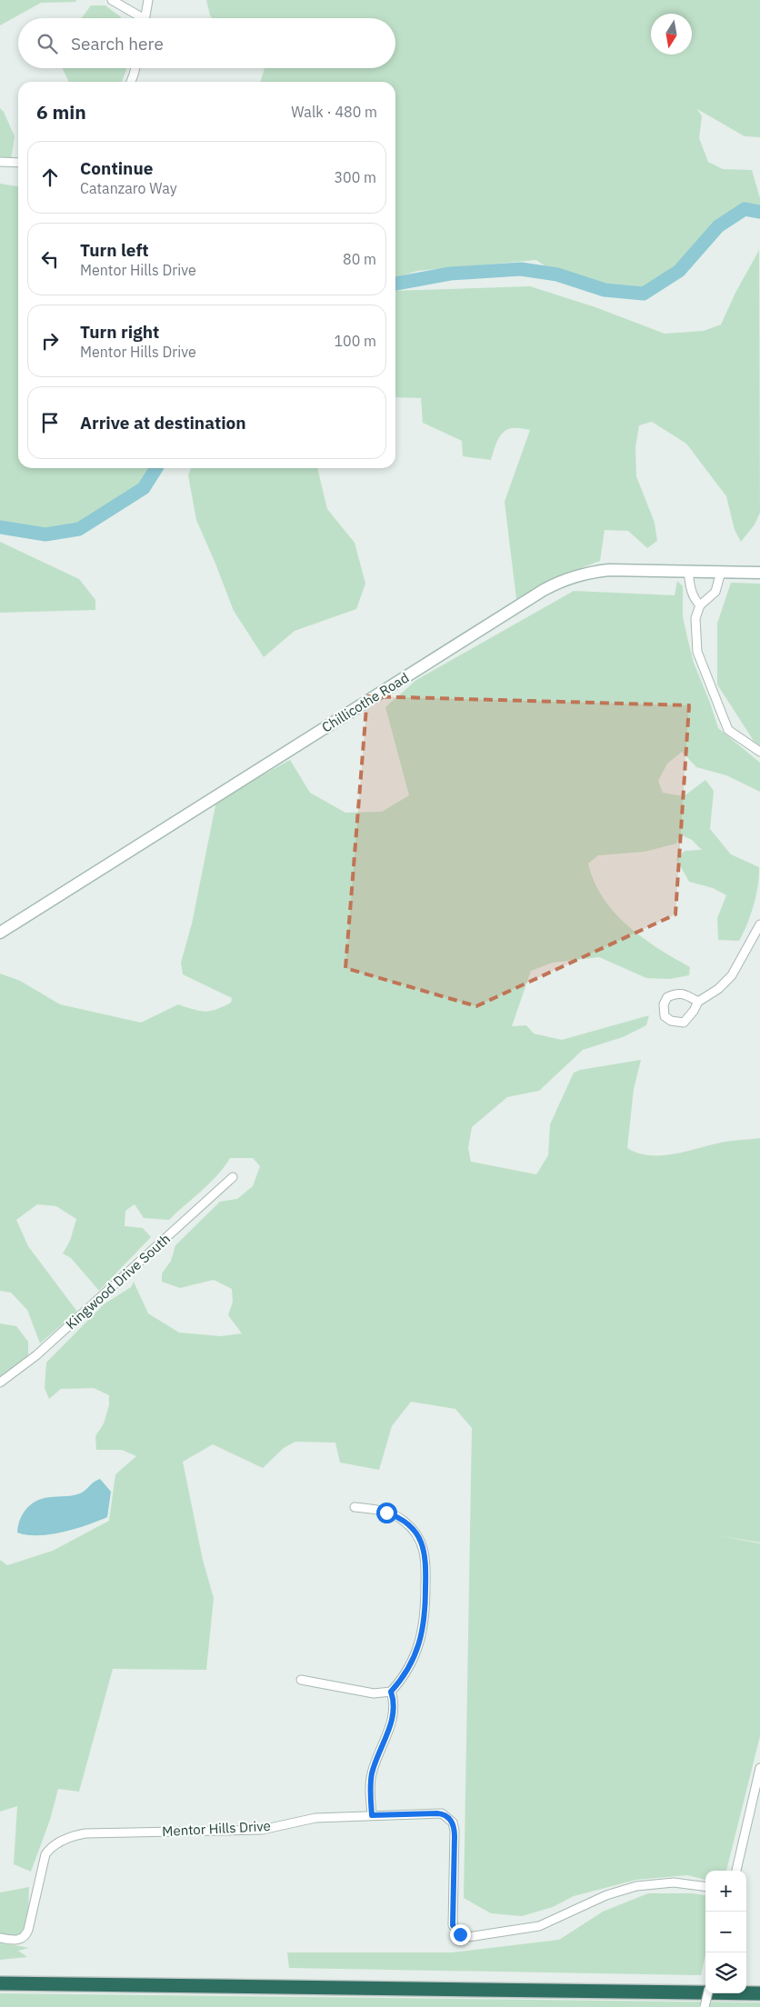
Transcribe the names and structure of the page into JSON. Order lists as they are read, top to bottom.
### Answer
{
  "streets": {
    "main road": ["Chillicothe Road"],
    "street": ["Kingwood Drive South", "Mentor Hills Drive"]
  },
  "north": "bottom",
  "page": {
    "search": "Search here",
    "heading": ["6 min", "Walk · 480 m"],
    "list": [
      ["Continue", "Catanzaro Way", "300 m"],
      ["Turn left", "Mentor Hills Drive", "80 m"],
      ["Turn right", "Mentor Hills Drive", "100 m"],
      "Arrive at destination"
    ],
    "map_buttons": ["+", "−"]
  }
}
